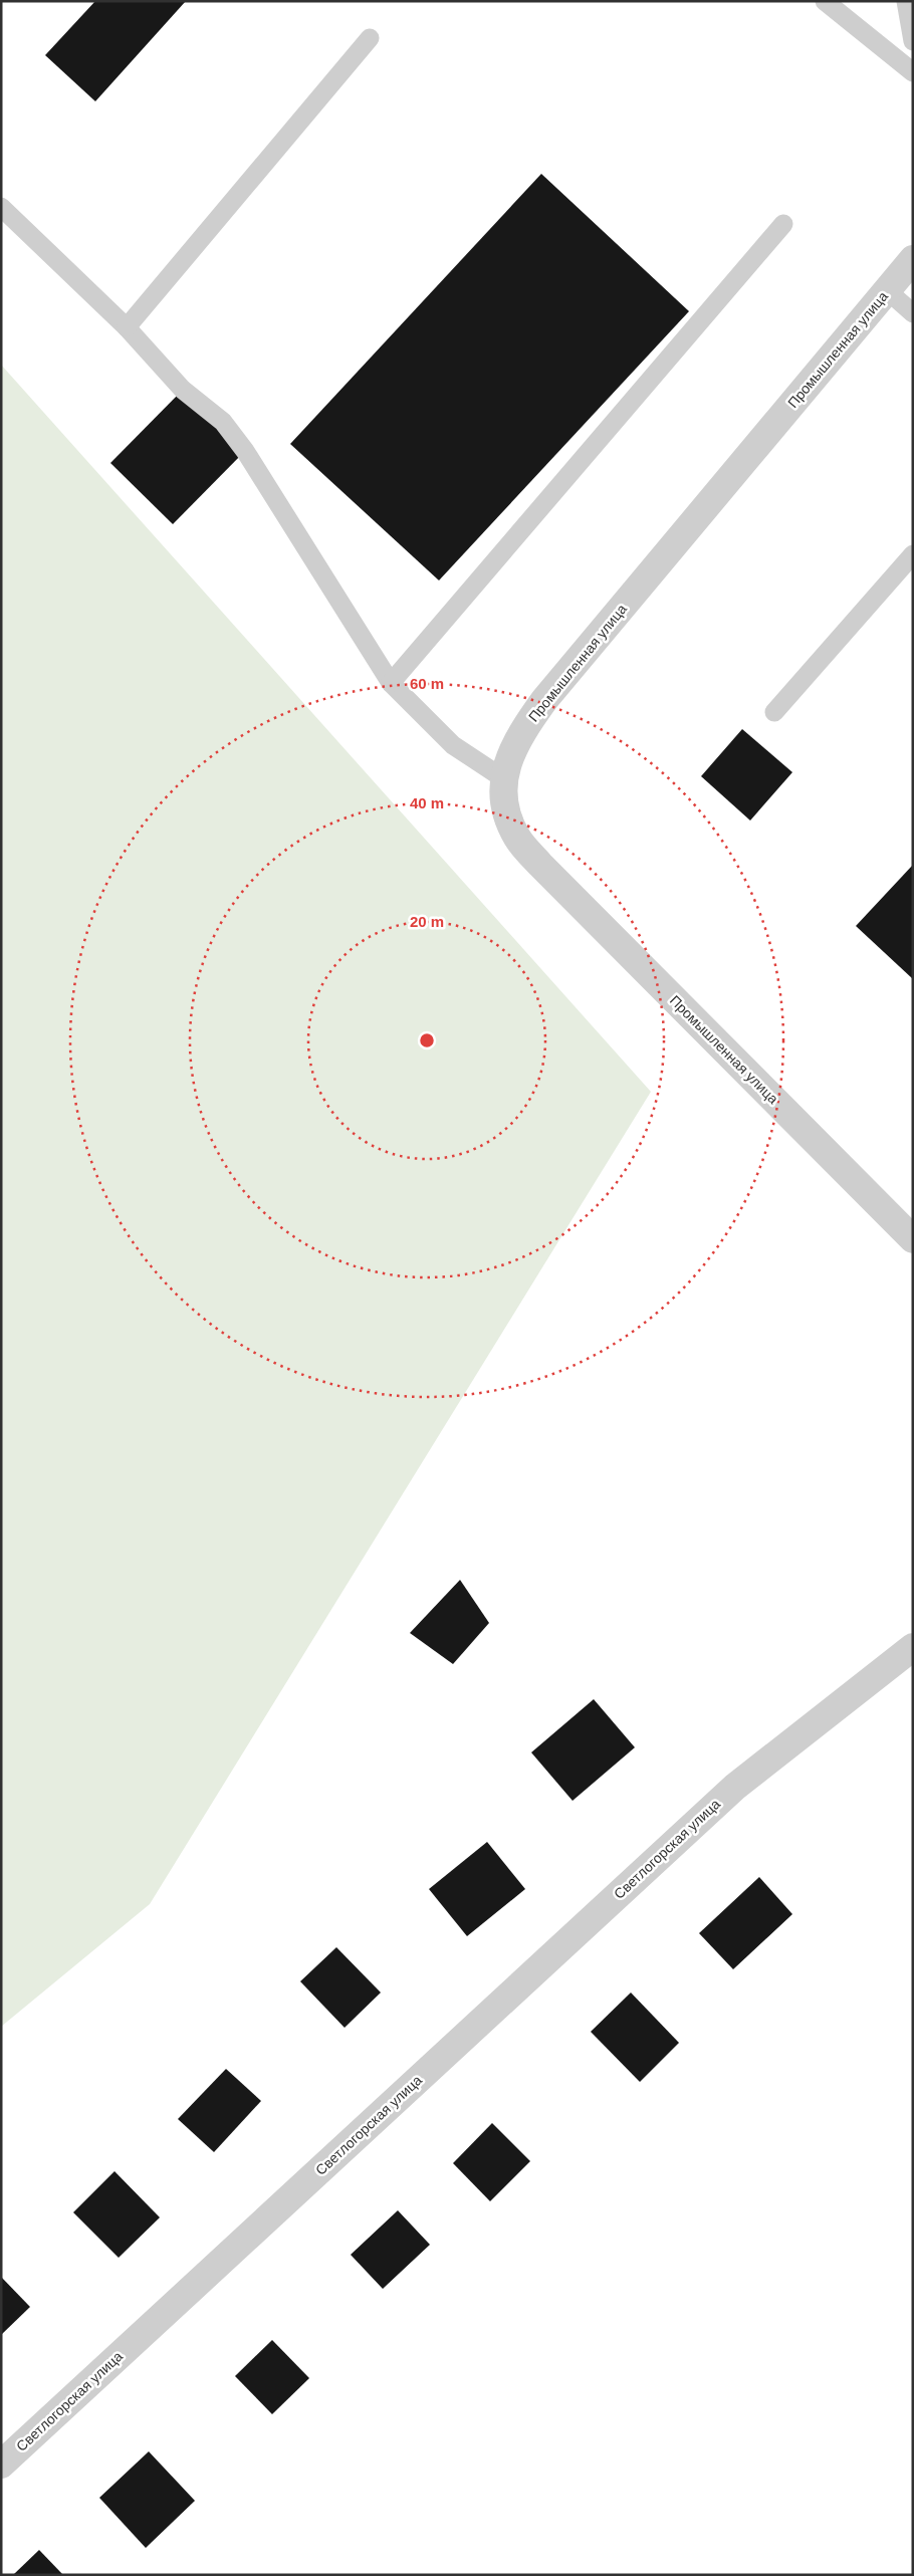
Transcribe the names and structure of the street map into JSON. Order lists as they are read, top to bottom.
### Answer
{
  "streets": {
    "street": ["Промышленная улица", "Светлогорская улица"]
  },
  "rings": ["60 m", "40 m", "20 m"]
}
